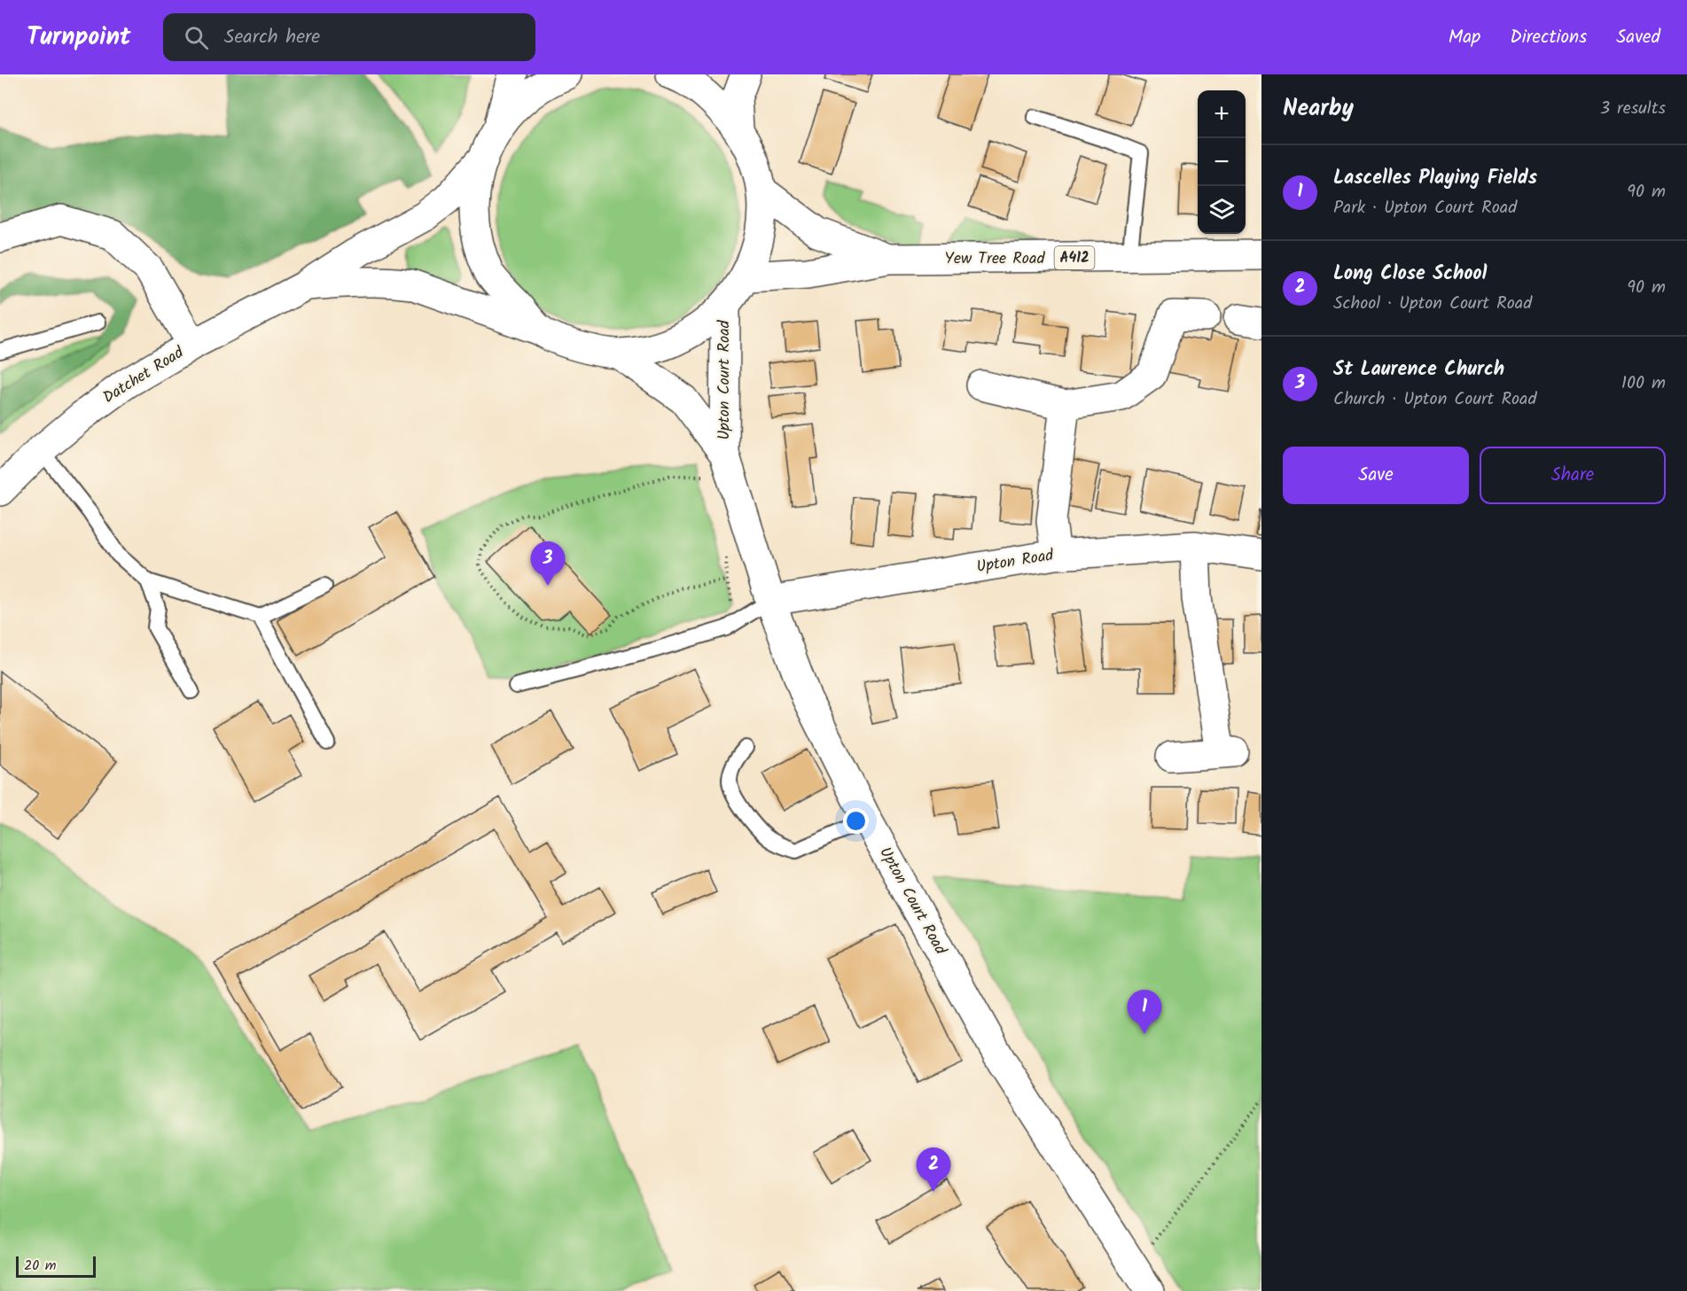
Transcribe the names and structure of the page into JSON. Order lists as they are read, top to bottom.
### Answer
{
  "streets": {
    "street": [
      "A412",
      "Yew Tree Road",
      "Datchet Road",
      "Upton Court Road",
      "Upton Road"
    ]
  },
  "crossings": [
    ["Datchet Road", "Upton Court Road"],
    ["Upton Court Road", "Upton Road"]
  ],
  "scale_bar": "20 m",
  "page": {
    "header": "Turnpoint",
    "search": "Search here",
    "nav": ["Map", "Directions", "Saved"],
    "heading": ["Nearby", "3 results"],
    "map_buttons": ["+", "−"],
    "list": [
      {
        "mark": "1",
        "name": "Lascelles Playing Fields",
        "note": "Park · Upton Court Road",
        "value": "90 m"
      },
      {
        "mark": "2",
        "name": "Long Close School",
        "note": "School · Upton Court Road",
        "value": "90 m"
      },
      {
        "mark": "3",
        "name": "St Laurence Church",
        "note": "Church · Upton Court Road",
        "value": "100 m"
      }
    ],
    "buttons": ["Save", "Share"],
    "pins": ["3", "1", "2"],
    "scale": "20 m"
  }
}
